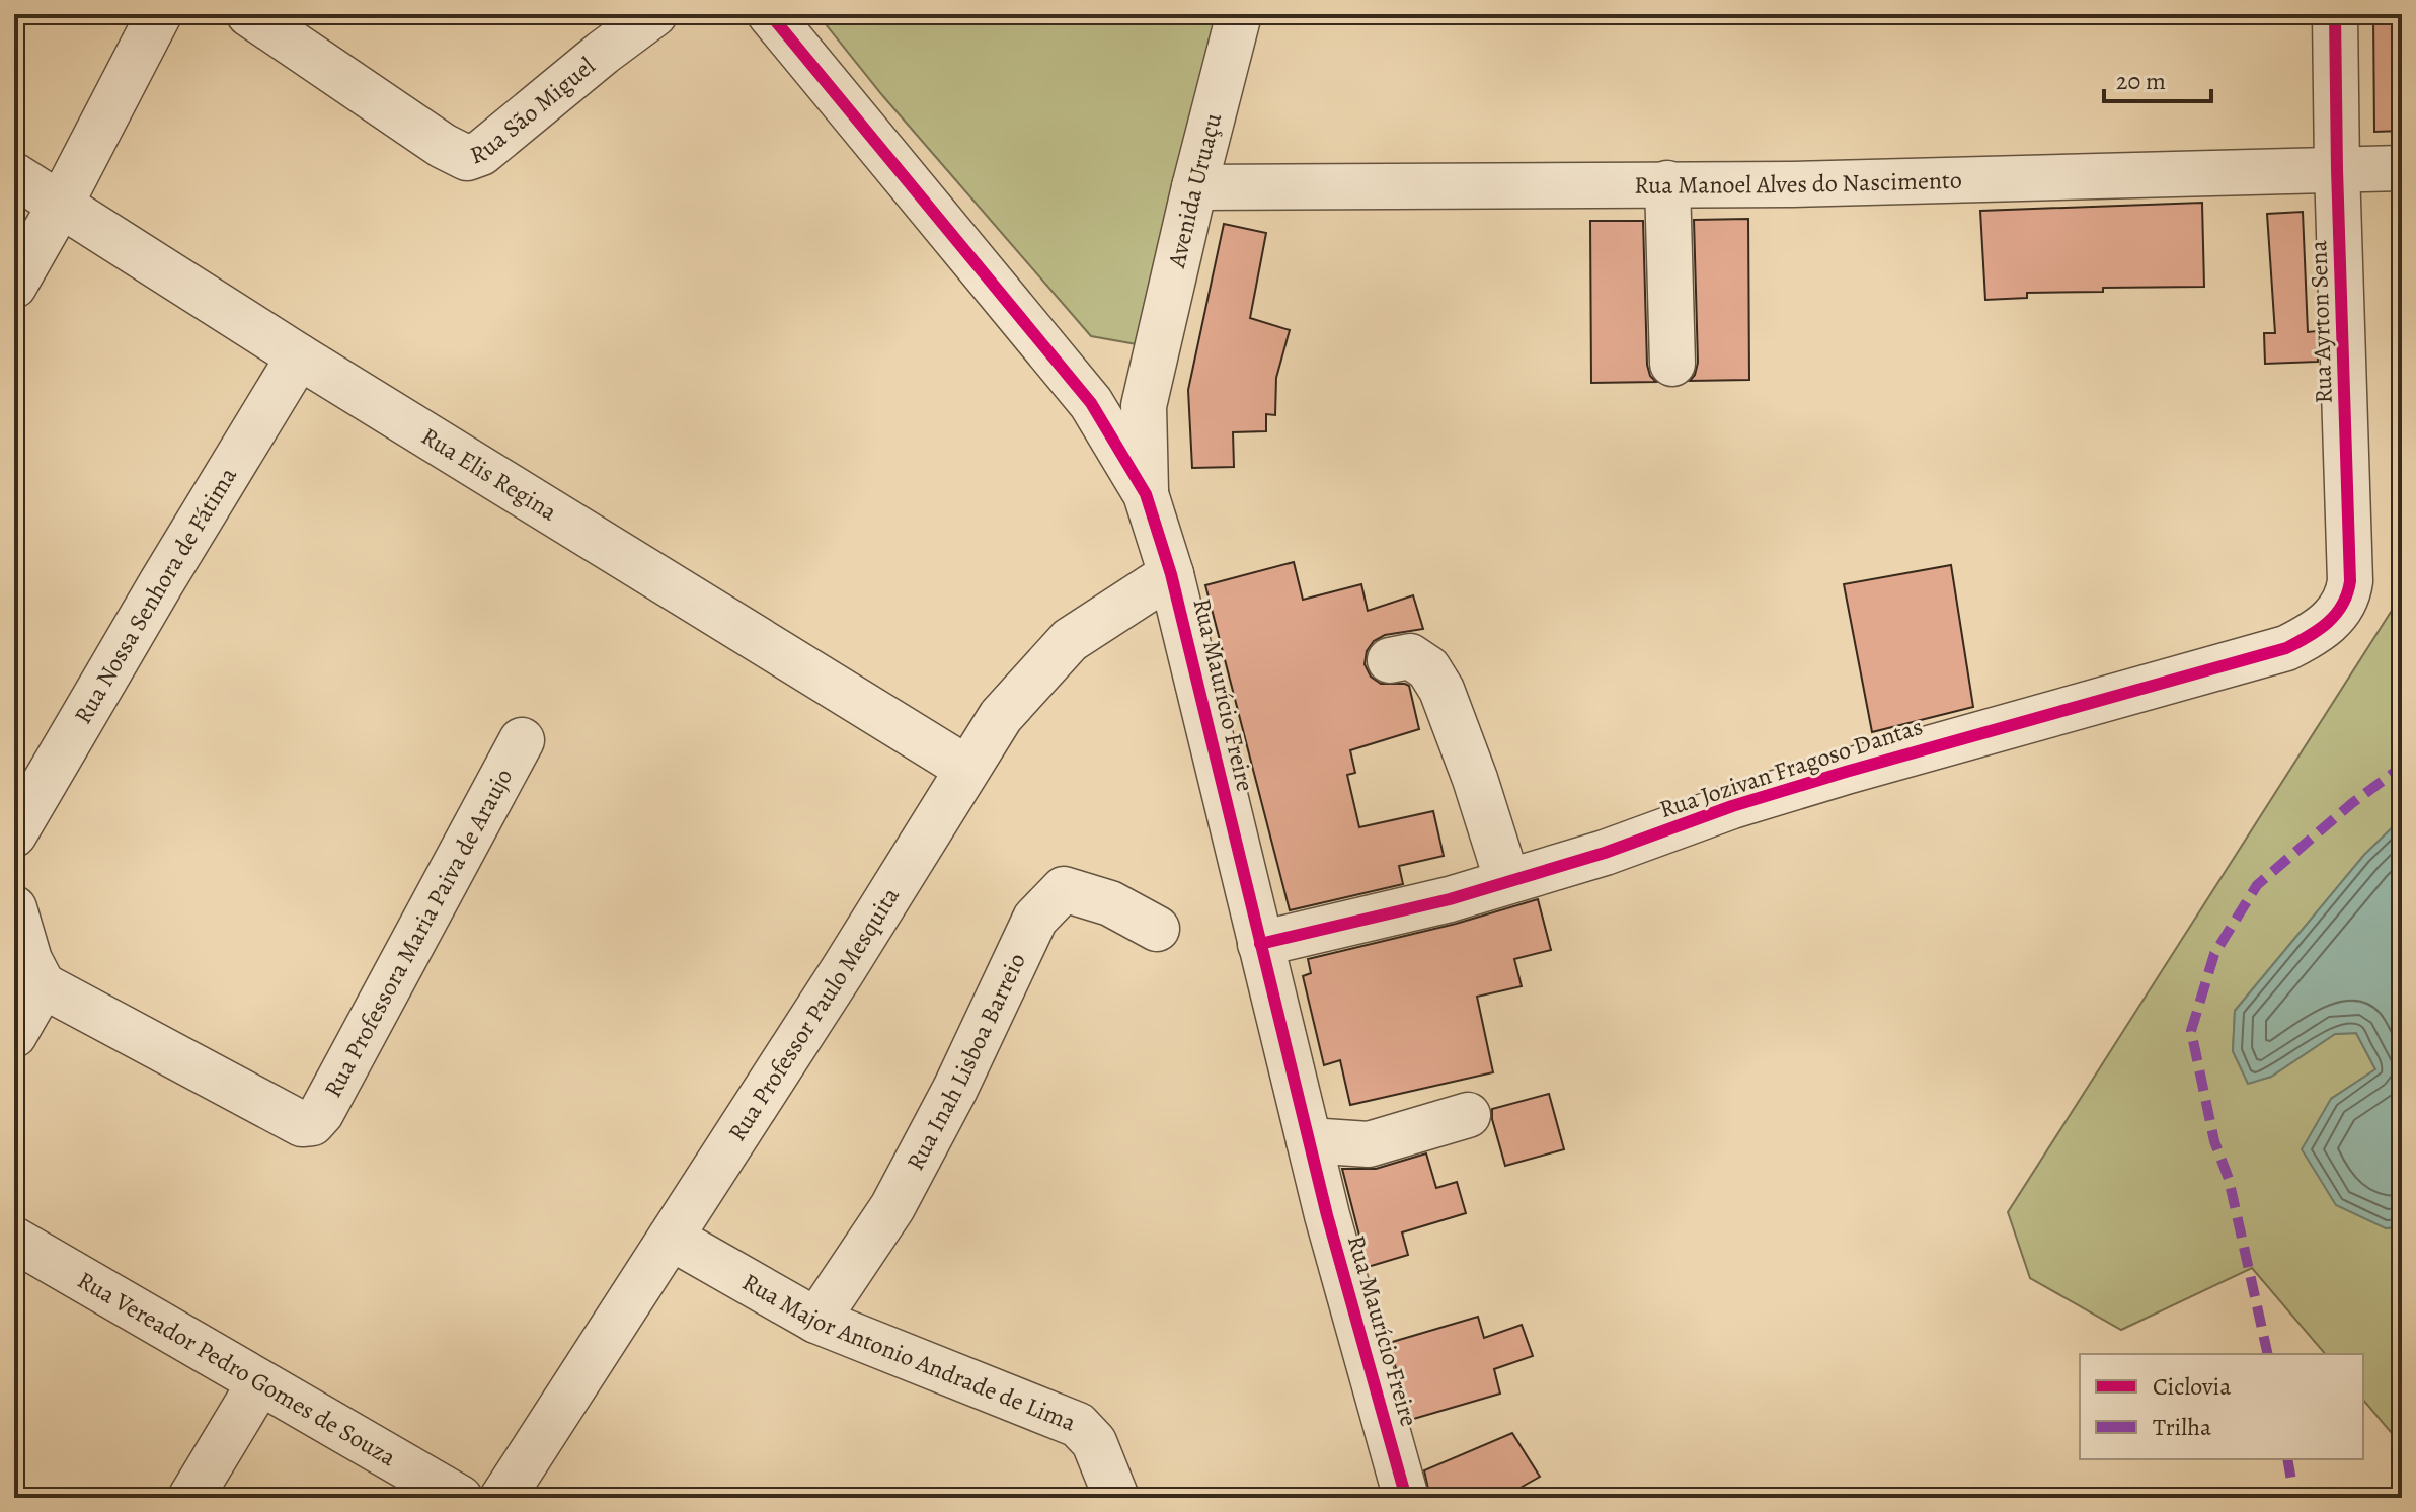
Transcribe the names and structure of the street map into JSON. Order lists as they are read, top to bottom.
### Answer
{
  "streets": {
    "street": [
      "Rua São Miguel",
      "Rua Manoel Alves do Nascimento",
      "Avenida Uruaçu",
      "Rua Ayrton Sena",
      "Rua Elis Regina",
      "Rua Nossa Senhora de Fátima",
      "Rua Maurício Freire",
      "Rua Jozivan Fragoso Dantas",
      "Rua Professora Maria Paiva de Araujo",
      "Rua Professor Paulo Mesquita",
      "Rua Inah Lisboa Barreio",
      "Rua Major Antonio Andrade de Lima",
      "Rua Vereador Pedro Gomes de Souza"
    ]
  },
  "crossings": [
    ["Rua Manoel Alves do Nascimento", "Avenida Uruaçu"],
    ["Rua Manoel Alves do Nascimento", "Rua Ayrton Sena"],
    ["Avenida Uruaçu", "Rua Maurício Freire"],
    ["Rua Ayrton Sena", "Rua Jozivan Fragoso Dantas"],
    ["Rua Elis Regina", "Rua Nossa Senhora de Fátima"],
    ["Rua Elis Regina", "Rua Professor Paulo Mesquita"],
    ["Rua Maurício Freire", "Rua Jozivan Fragoso Dantas"],
    ["Rua Maurício Freire", "Rua Professor Paulo Mesquita"],
    ["Rua Professor Paulo Mesquita", "Rua Major Antonio Andrade de Lima"],
    ["Rua Inah Lisboa Barreio", "Rua Major Antonio Andrade de Lima"]
  ],
  "legend": ["Ciclovia", "Trilha"],
  "scale_bar": "20 m"
}
